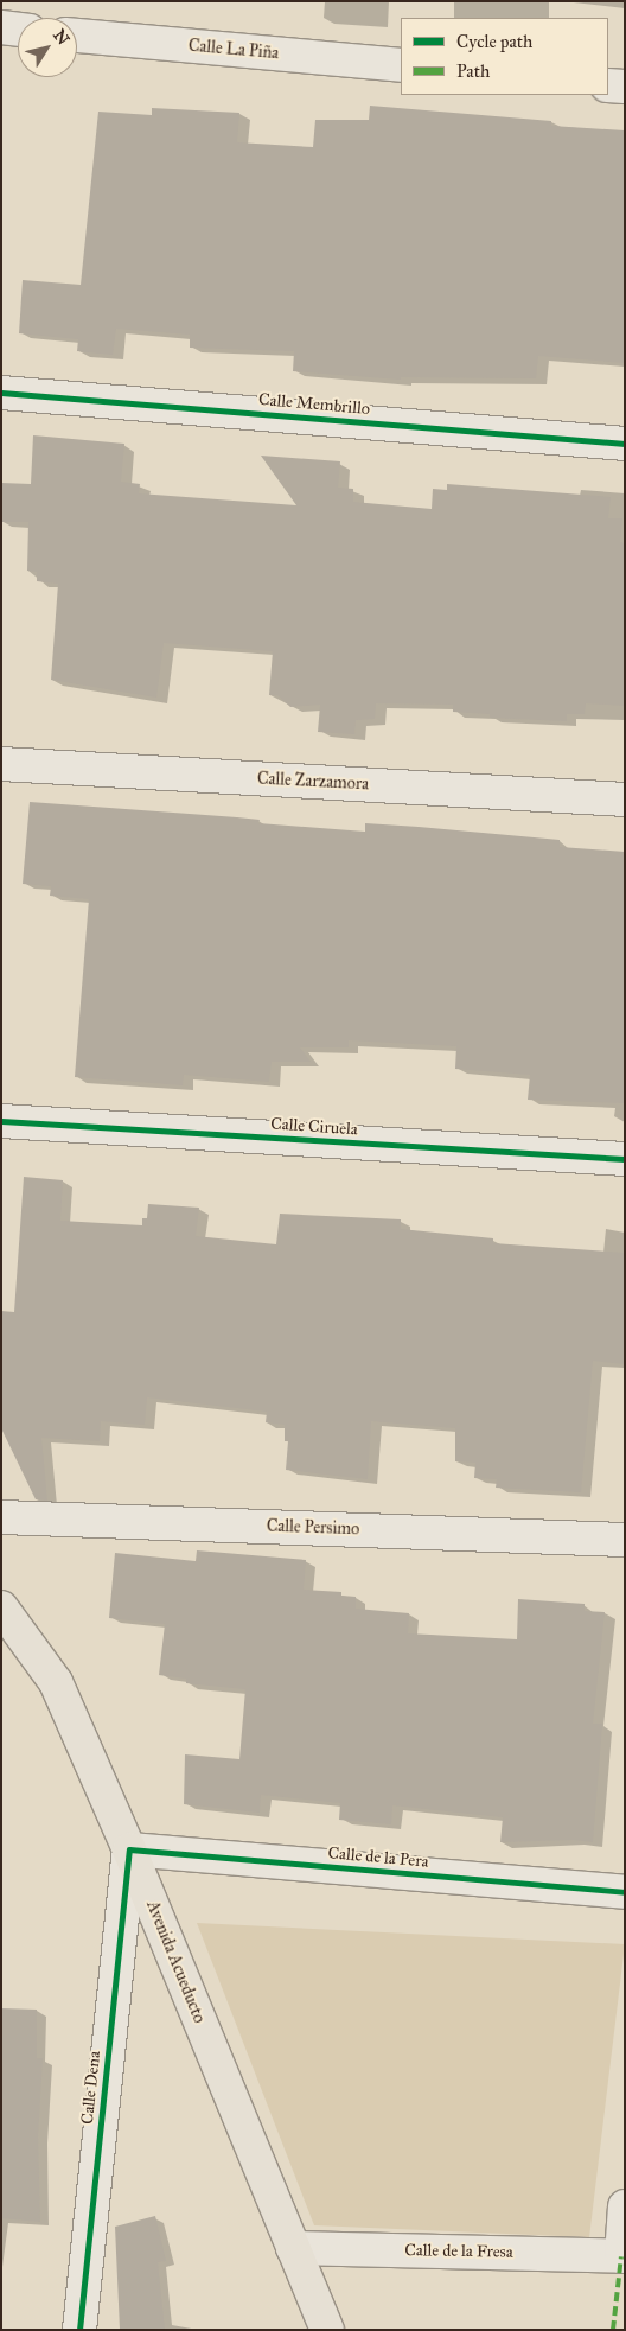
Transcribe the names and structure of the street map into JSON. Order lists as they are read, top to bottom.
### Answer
{
  "streets": {
    "main road": ["Avenida Acueducto"],
    "street": [
      "Calle La Piña",
      "Calle Membrillo",
      "Calle Zarzamora",
      "Calle Ciruela",
      "Calle Persimo",
      "Calle de la Pera",
      "Calle Dena",
      "Calle de la Fresa"
    ]
  },
  "crossings": [
    ["Calle de la Pera", "Avenida Acueducto"],
    ["Calle de la Pera", "Calle Dena"],
    ["Avenida Acueducto", "Calle Dena"],
    ["Avenida Acueducto", "Calle de la Fresa"]
  ],
  "legend": ["Cycle path", "Path"],
  "north": "top right"
}
